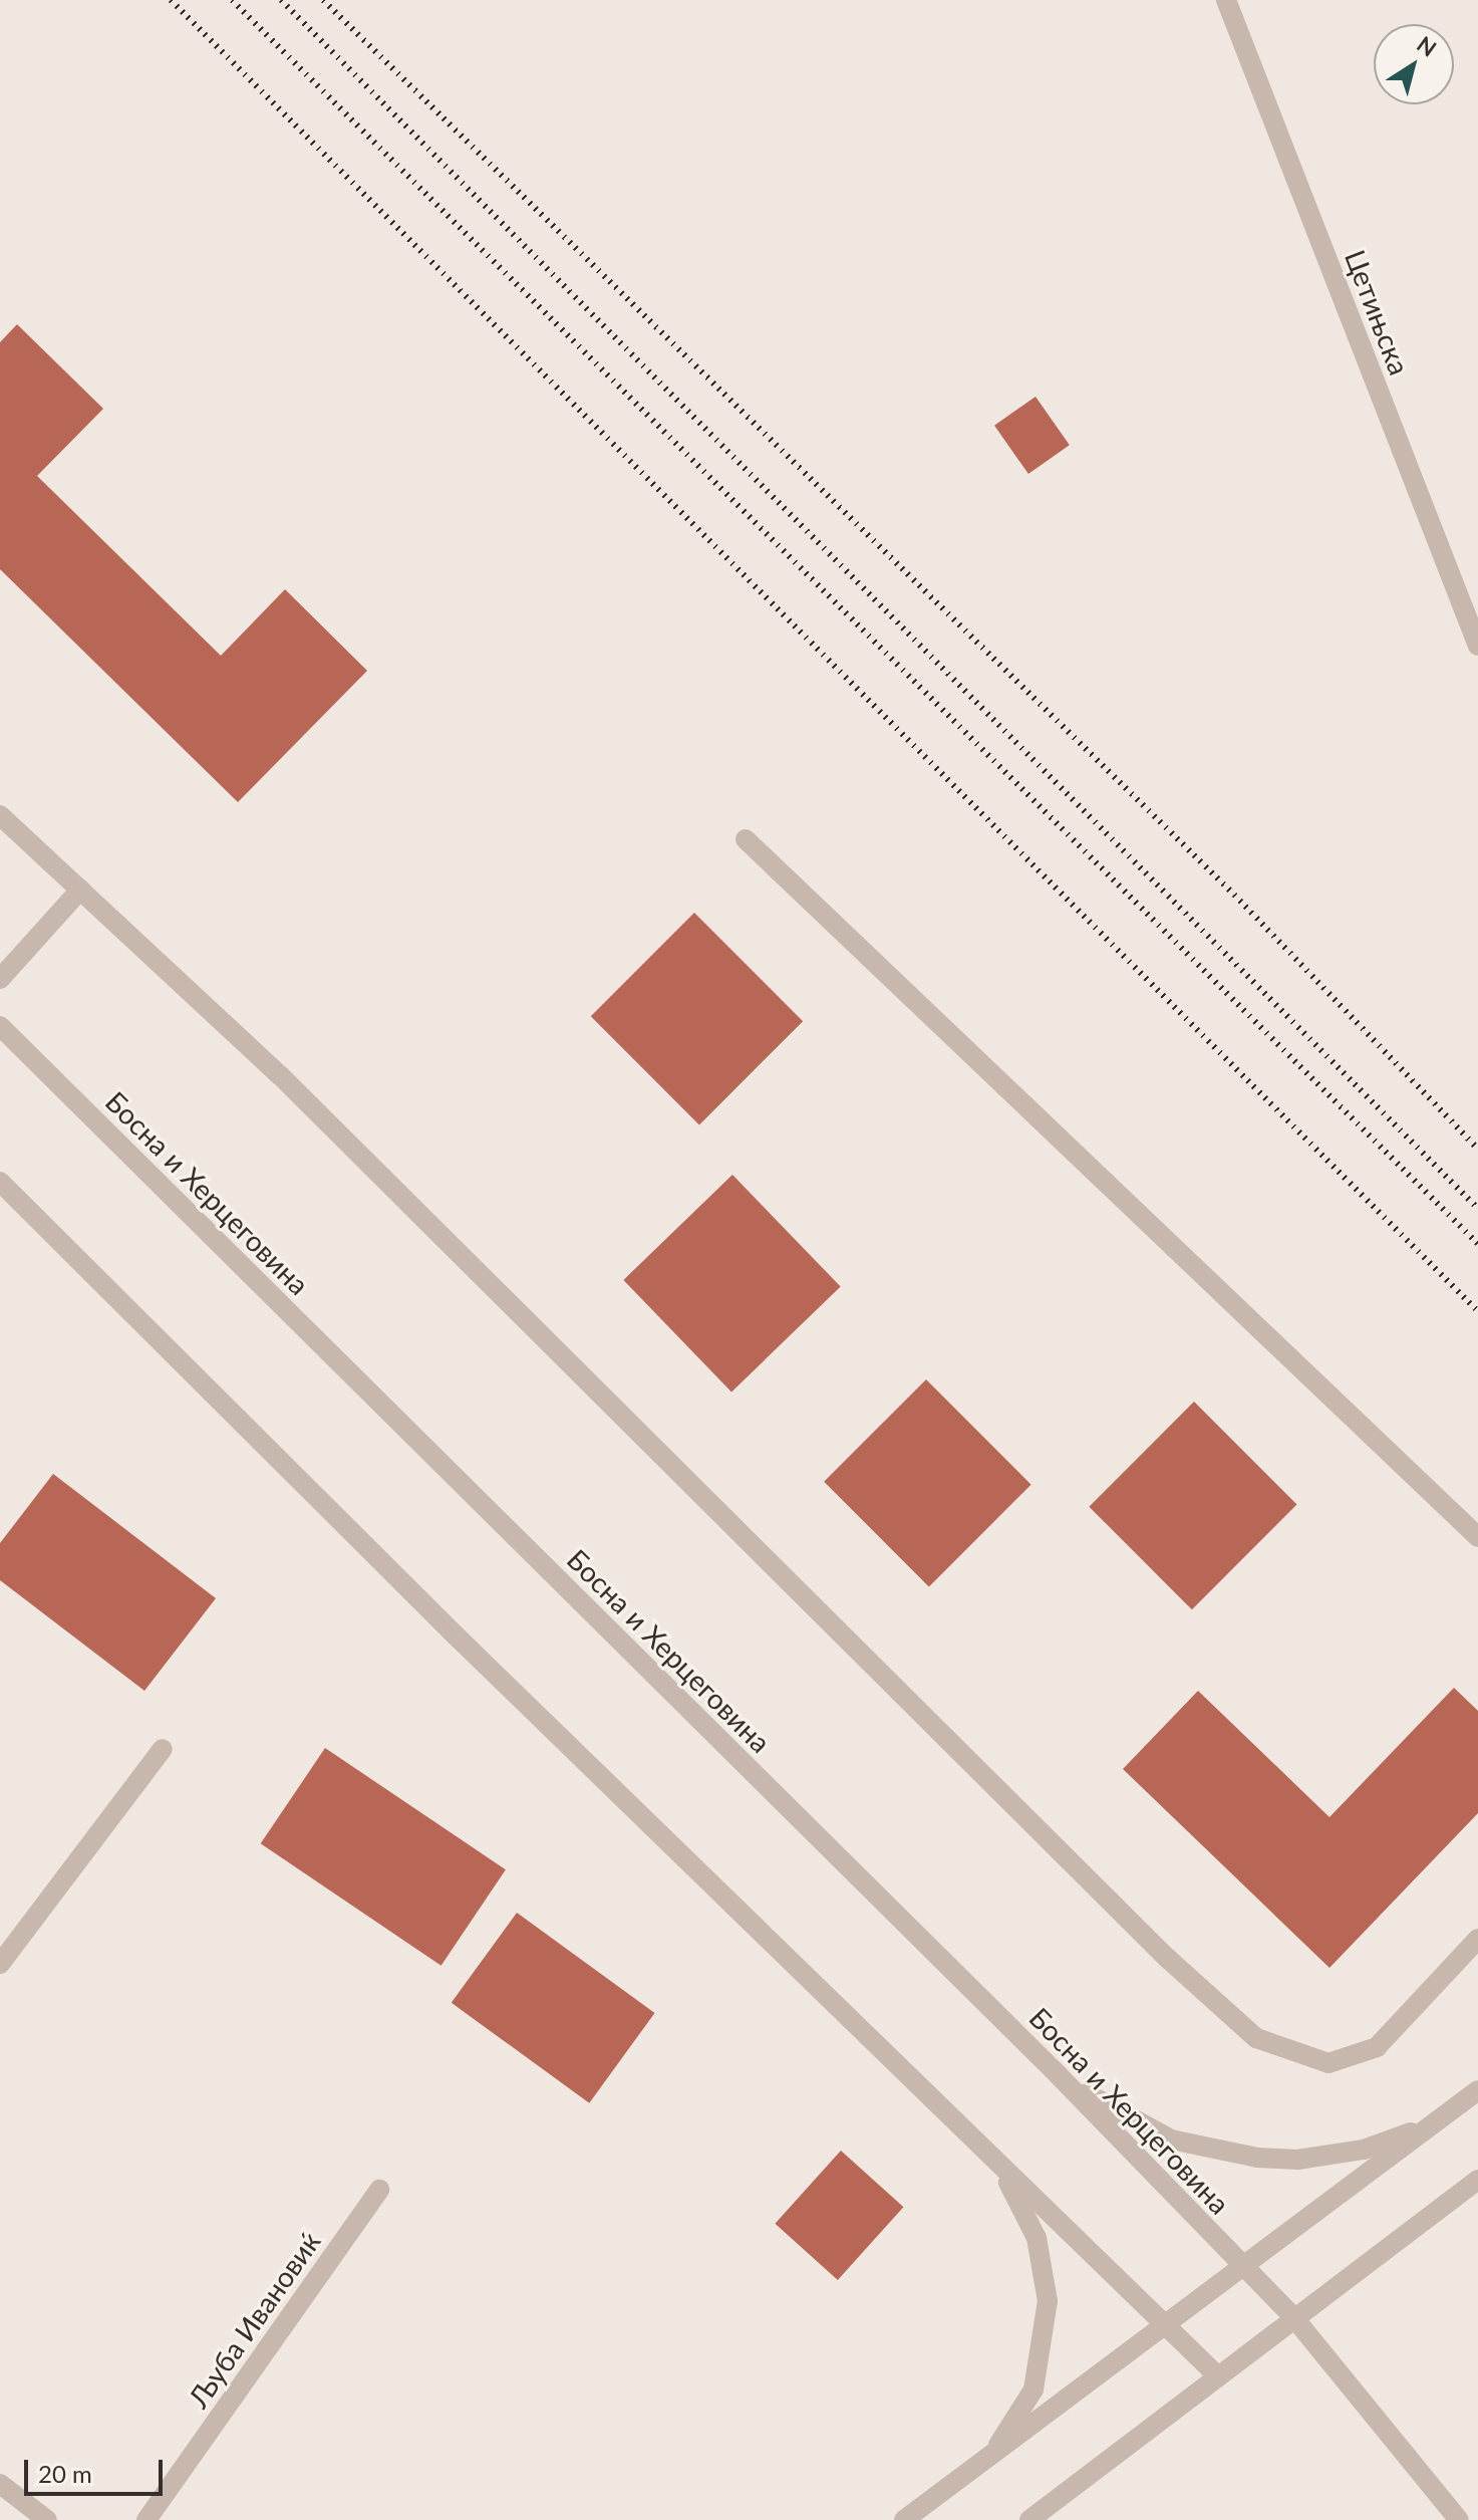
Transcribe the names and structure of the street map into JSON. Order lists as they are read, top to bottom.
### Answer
{
  "streets": {
    "street": ["Цетињска", "Босна и Херцеговина", "Љуба Ивановиќ"]
  },
  "scale_bar": "20 m",
  "north": "top right"
}
